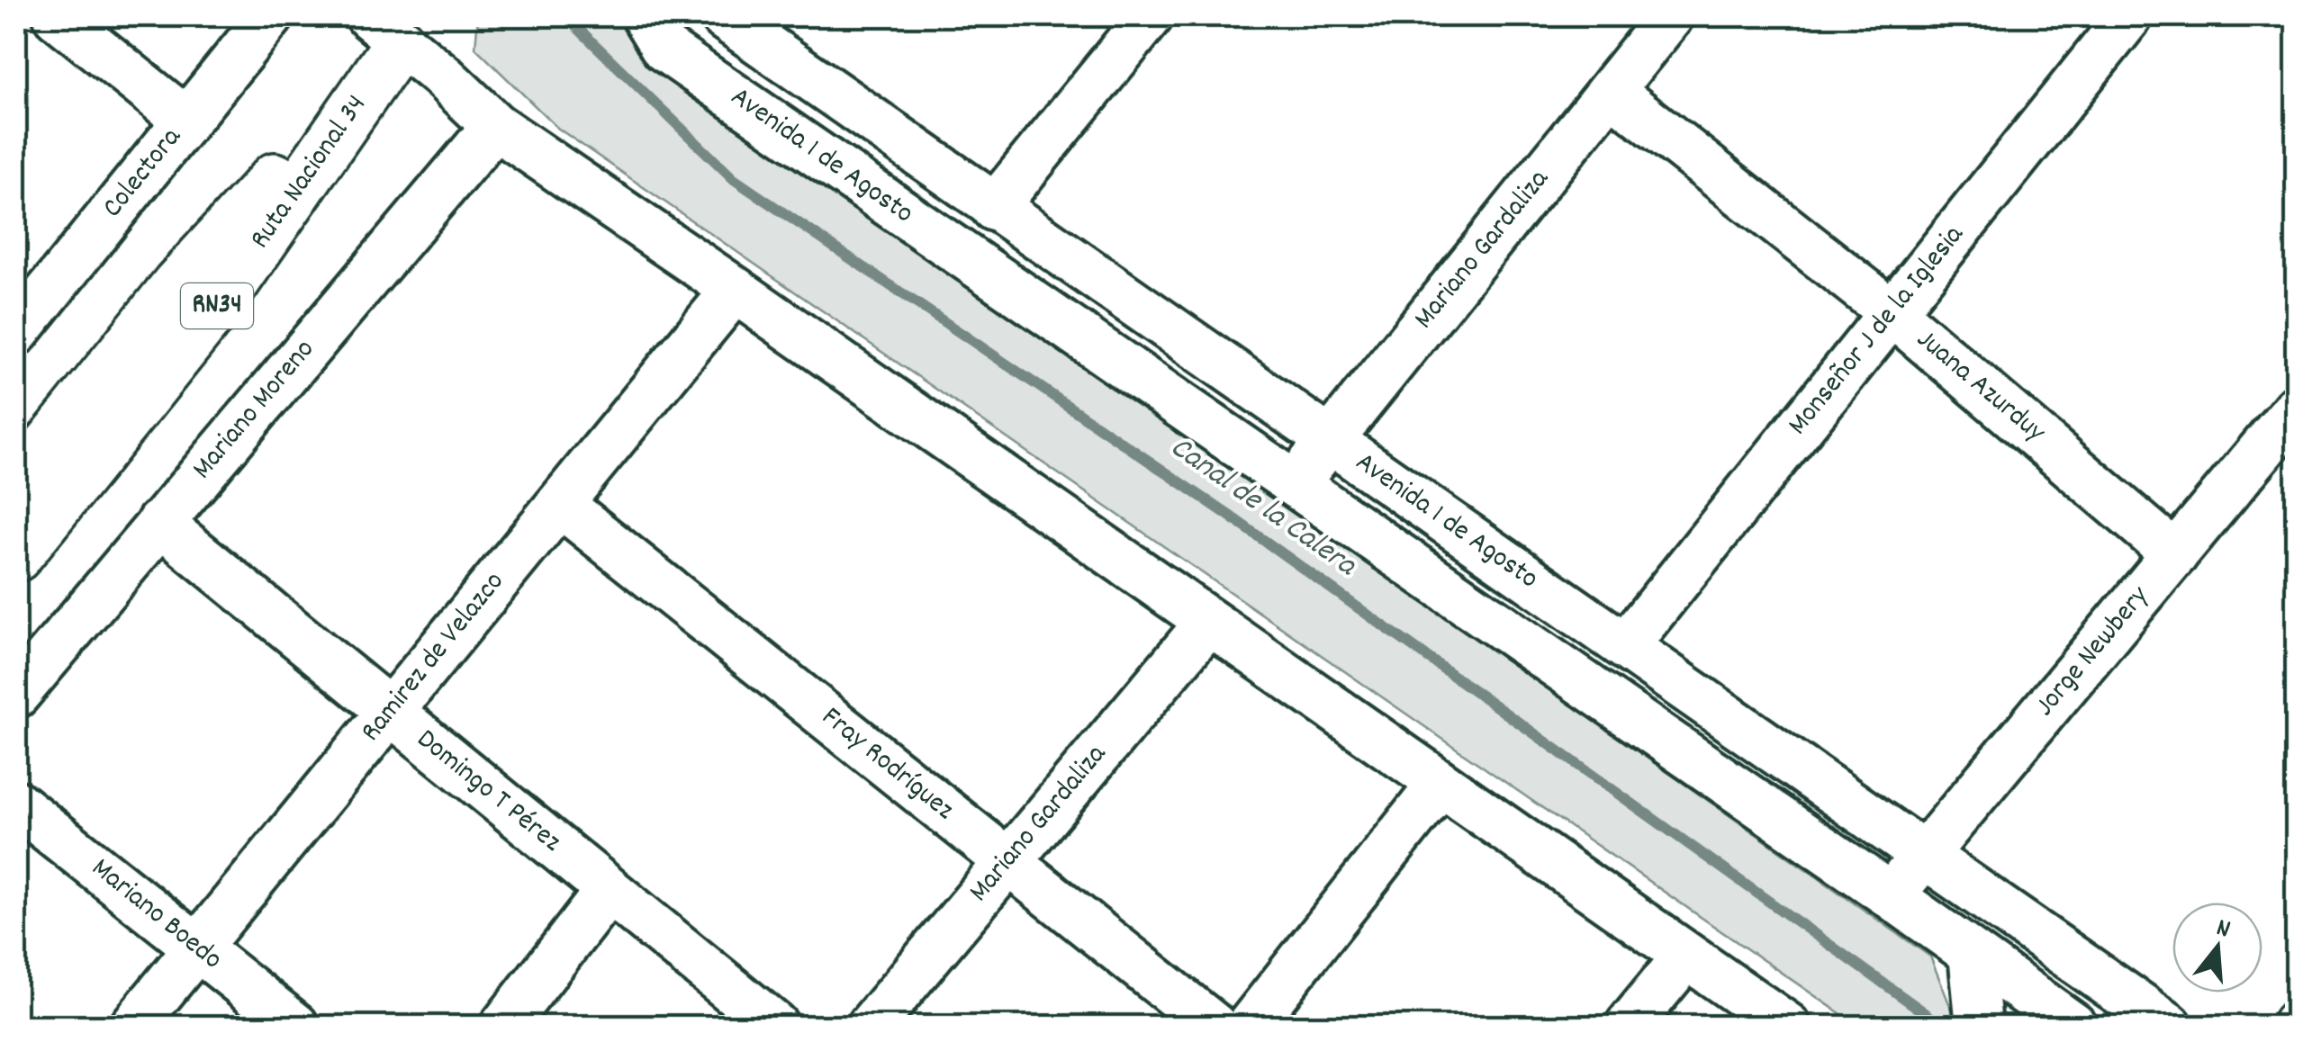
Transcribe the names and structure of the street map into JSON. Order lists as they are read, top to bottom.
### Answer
{
  "streets": {
    "highway": ["Ruta Nacional 34", "RN34"],
    "street": [
      "Avenida 1 de Agosto",
      "Colectora",
      "Mariano Gardaliza",
      "Monseñor J de la Iglesia",
      "Juana Azurduy",
      "Mariano Moreno",
      "Jorge Newbery",
      "Ramirez de Velazco",
      "Fray Rodríguez",
      "Domingo T Pérez",
      "Mariano Boedo"
    ]
  },
  "crossings": [
    ["Avenida 1 de Agosto", "Mariano Gardaliza"],
    ["Avenida 1 de Agosto", "Monseñor J de la Iglesia"],
    ["Avenida 1 de Agosto", "Jorge Newbery"],
    ["Mariano Gardaliza", "Juana Azurduy"],
    ["Mariano Gardaliza", "Fray Rodríguez"],
    ["Monseñor J de la Iglesia", "Juana Azurduy"],
    ["Juana Azurduy", "Jorge Newbery"],
    ["Mariano Moreno", "Domingo T Pérez"],
    ["Ramirez de Velazco", "Fray Rodríguez"],
    ["Ramirez de Velazco", "Domingo T Pérez"],
    ["Ramirez de Velazco", "Mariano Boedo"]
  ],
  "water": ["Canal de la Calera"],
  "north": "top"
}
